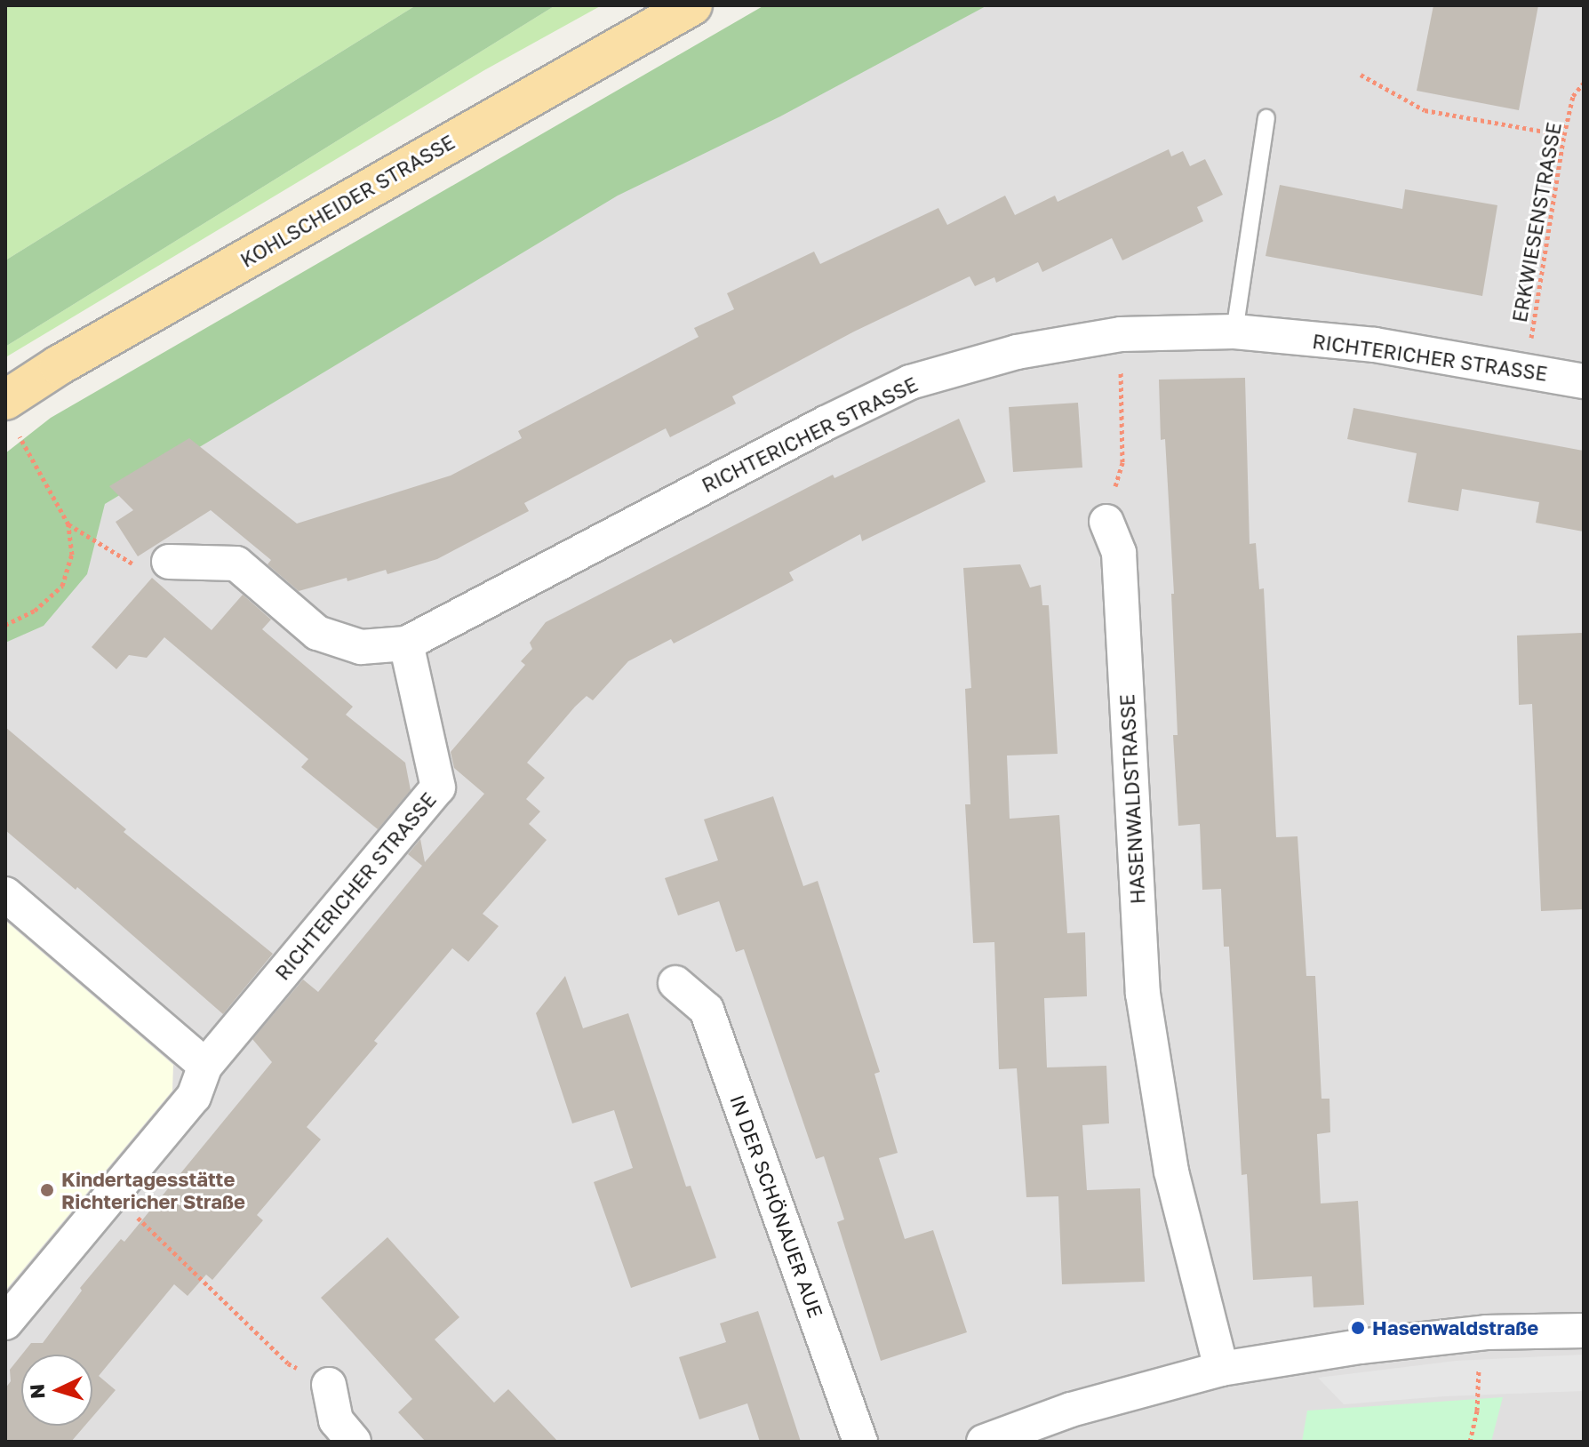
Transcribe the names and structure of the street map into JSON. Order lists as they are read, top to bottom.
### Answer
{
  "streets": {
    "main road": ["KOHLSCHEIDER STRASSE"],
    "street": ["RICHTERICHER STRASSE", "HASENWALDSTRASSE", "IN DER SCHÖNAUER AUE"],
    "path": ["ERKWIESENSTRASSE"]
  },
  "crossings": [
    ["ERKWIESENSTRASSE", "RICHTERICHER STRASSE"]
  ],
  "places": ["Kindertagesstätte Richtericher Straße", "Hasenwaldstraße"],
  "north": "left"
}
